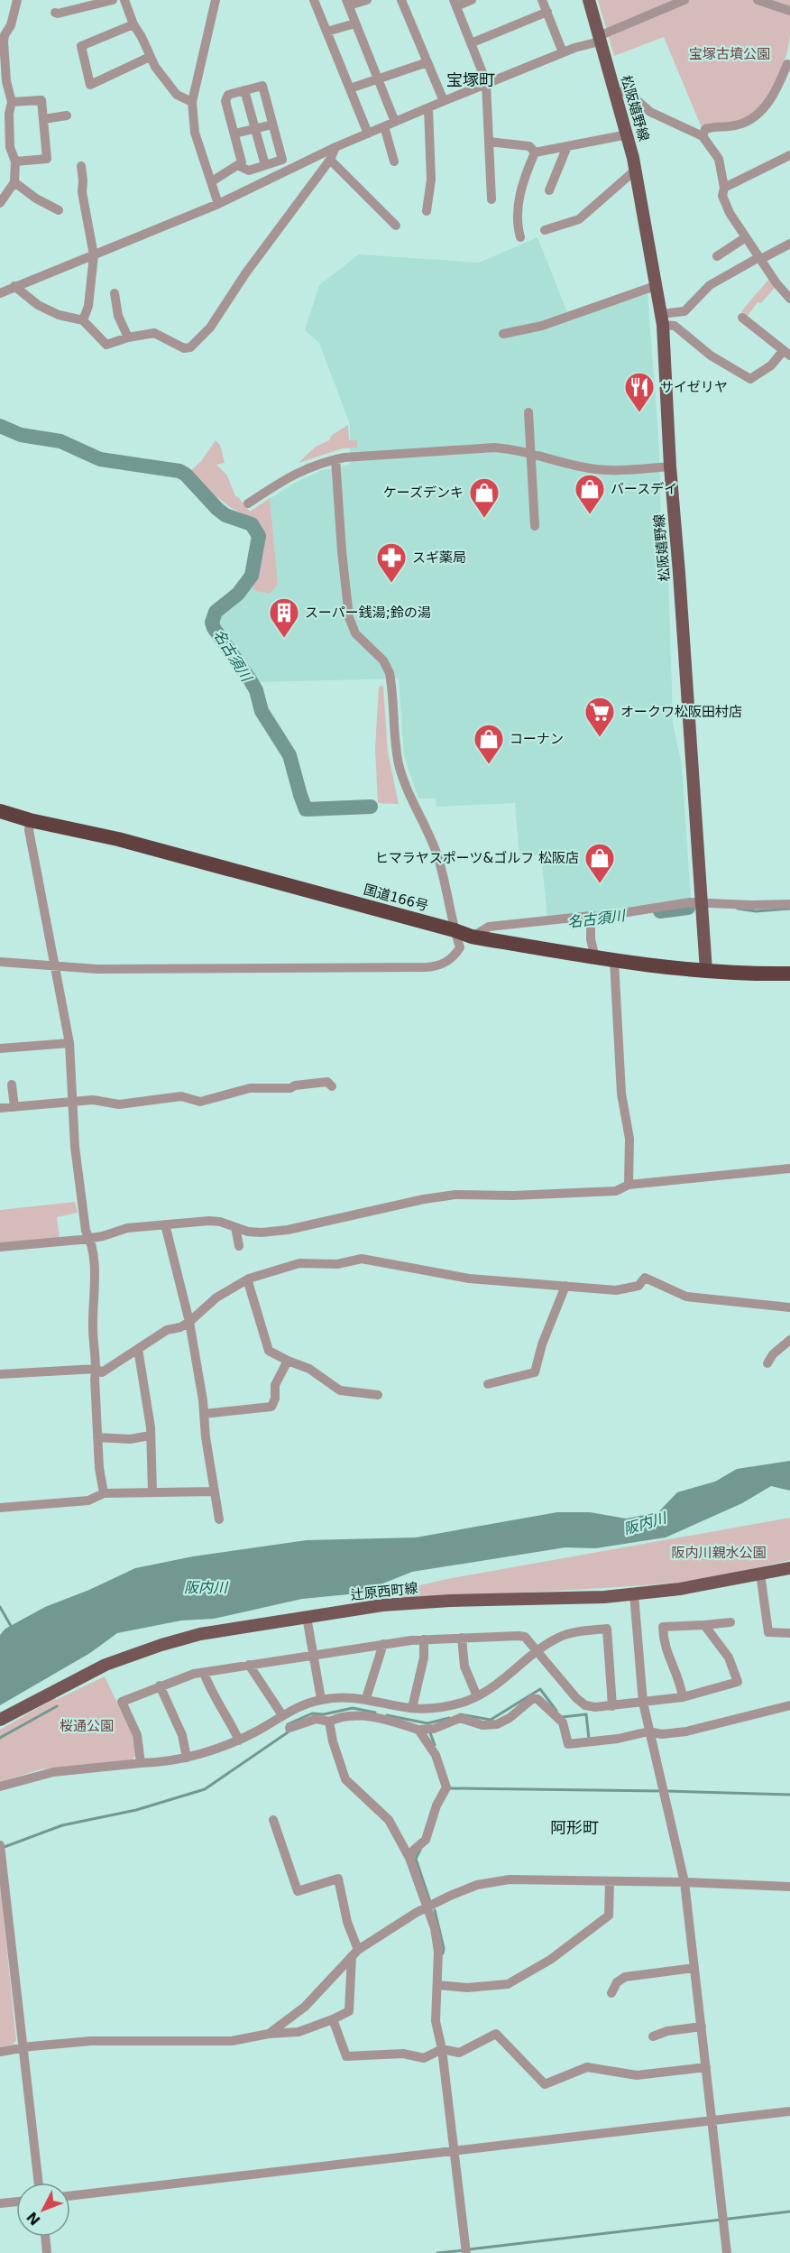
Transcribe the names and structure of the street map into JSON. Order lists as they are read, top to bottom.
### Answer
{
  "streets": {
    "highway": ["国道166号"],
    "main road": ["松阪嬉野線", "辻原西町線"]
  },
  "crossings": [
    ["松阪嬉野線", "国道166号"]
  ],
  "districts": ["宝塚町", "阿形町"],
  "water": ["名古須川", "阪内川"],
  "parks": ["宝塚古墳公園", "阪内川親水公園", "桜通公園"],
  "places": {
    "restaurant": ["サイゼリヤ"],
    "shop": [
      "バースデイ",
      "ケーズデンキ",
      "コーナン",
      "ヒマラヤスポーツ&ゴルフ 松阪店"
    ],
    "pharmacy": ["スギ薬局"],
    "building": ["スーパー銭湯;鈴の湯"],
    "supermarket": ["オークワ松阪田村店"]
  },
  "north": "bottom left"
}
